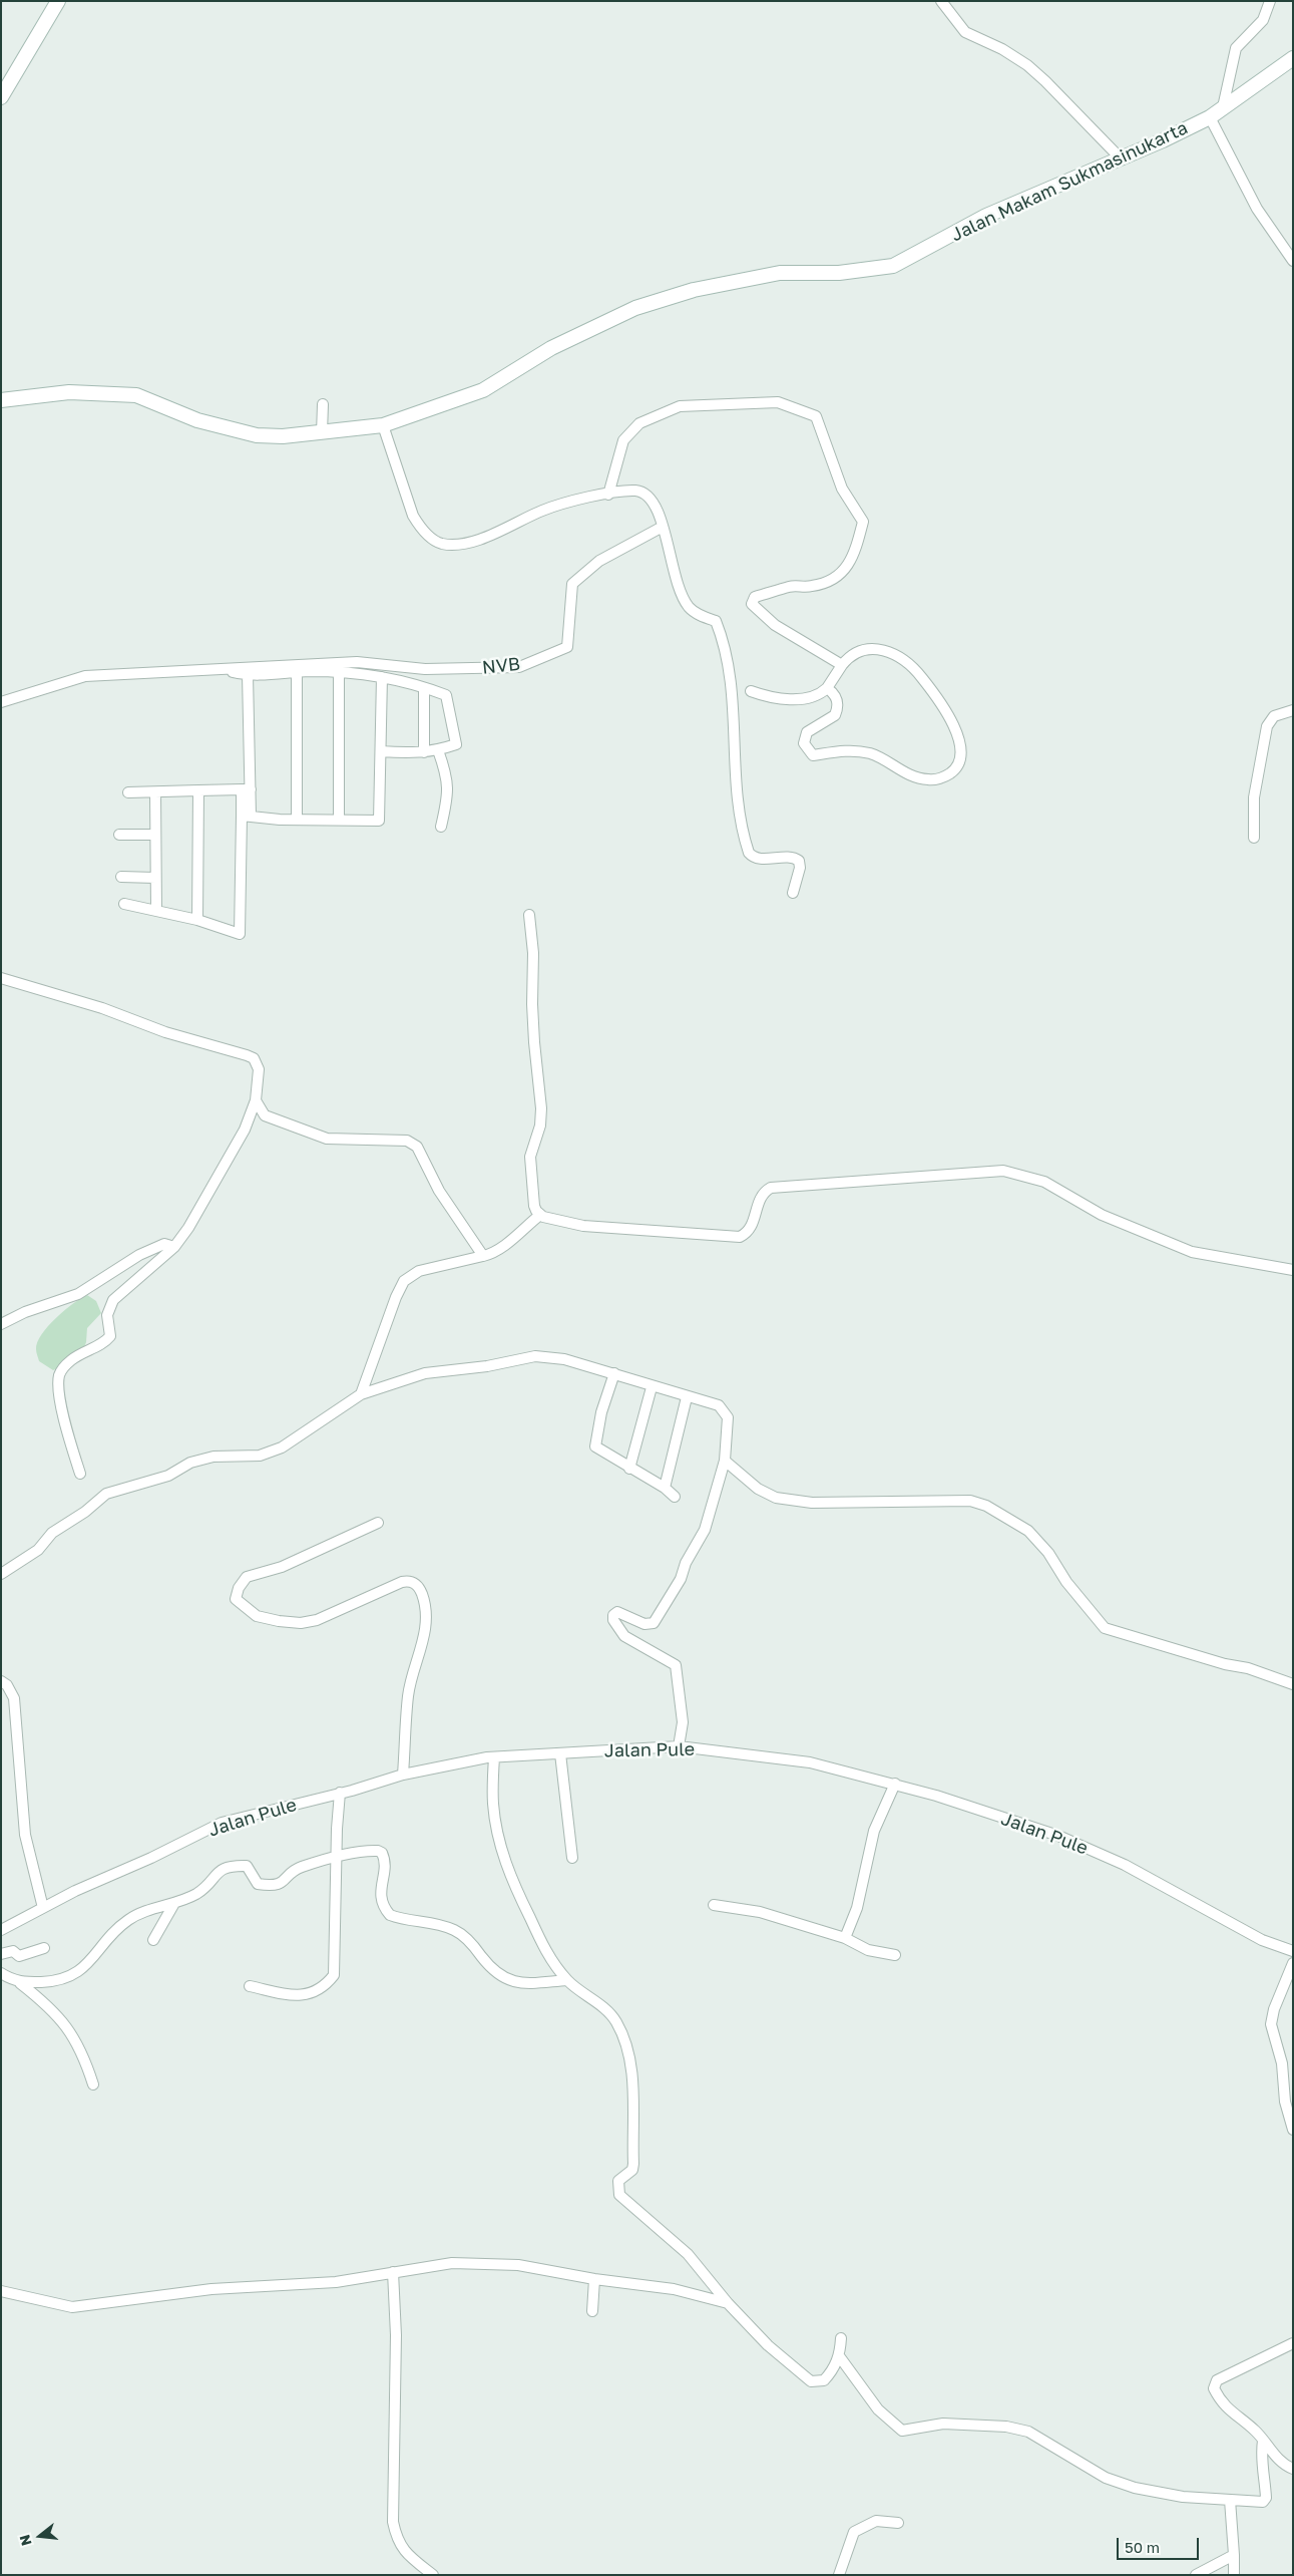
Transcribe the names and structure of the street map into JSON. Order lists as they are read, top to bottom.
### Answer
{
  "streets": {
    "street": ["Jalan Makam Sukmasinukarta", "NVB", "Jalan Pule"]
  },
  "scale_bar": "50 m",
  "north": "left"
}
